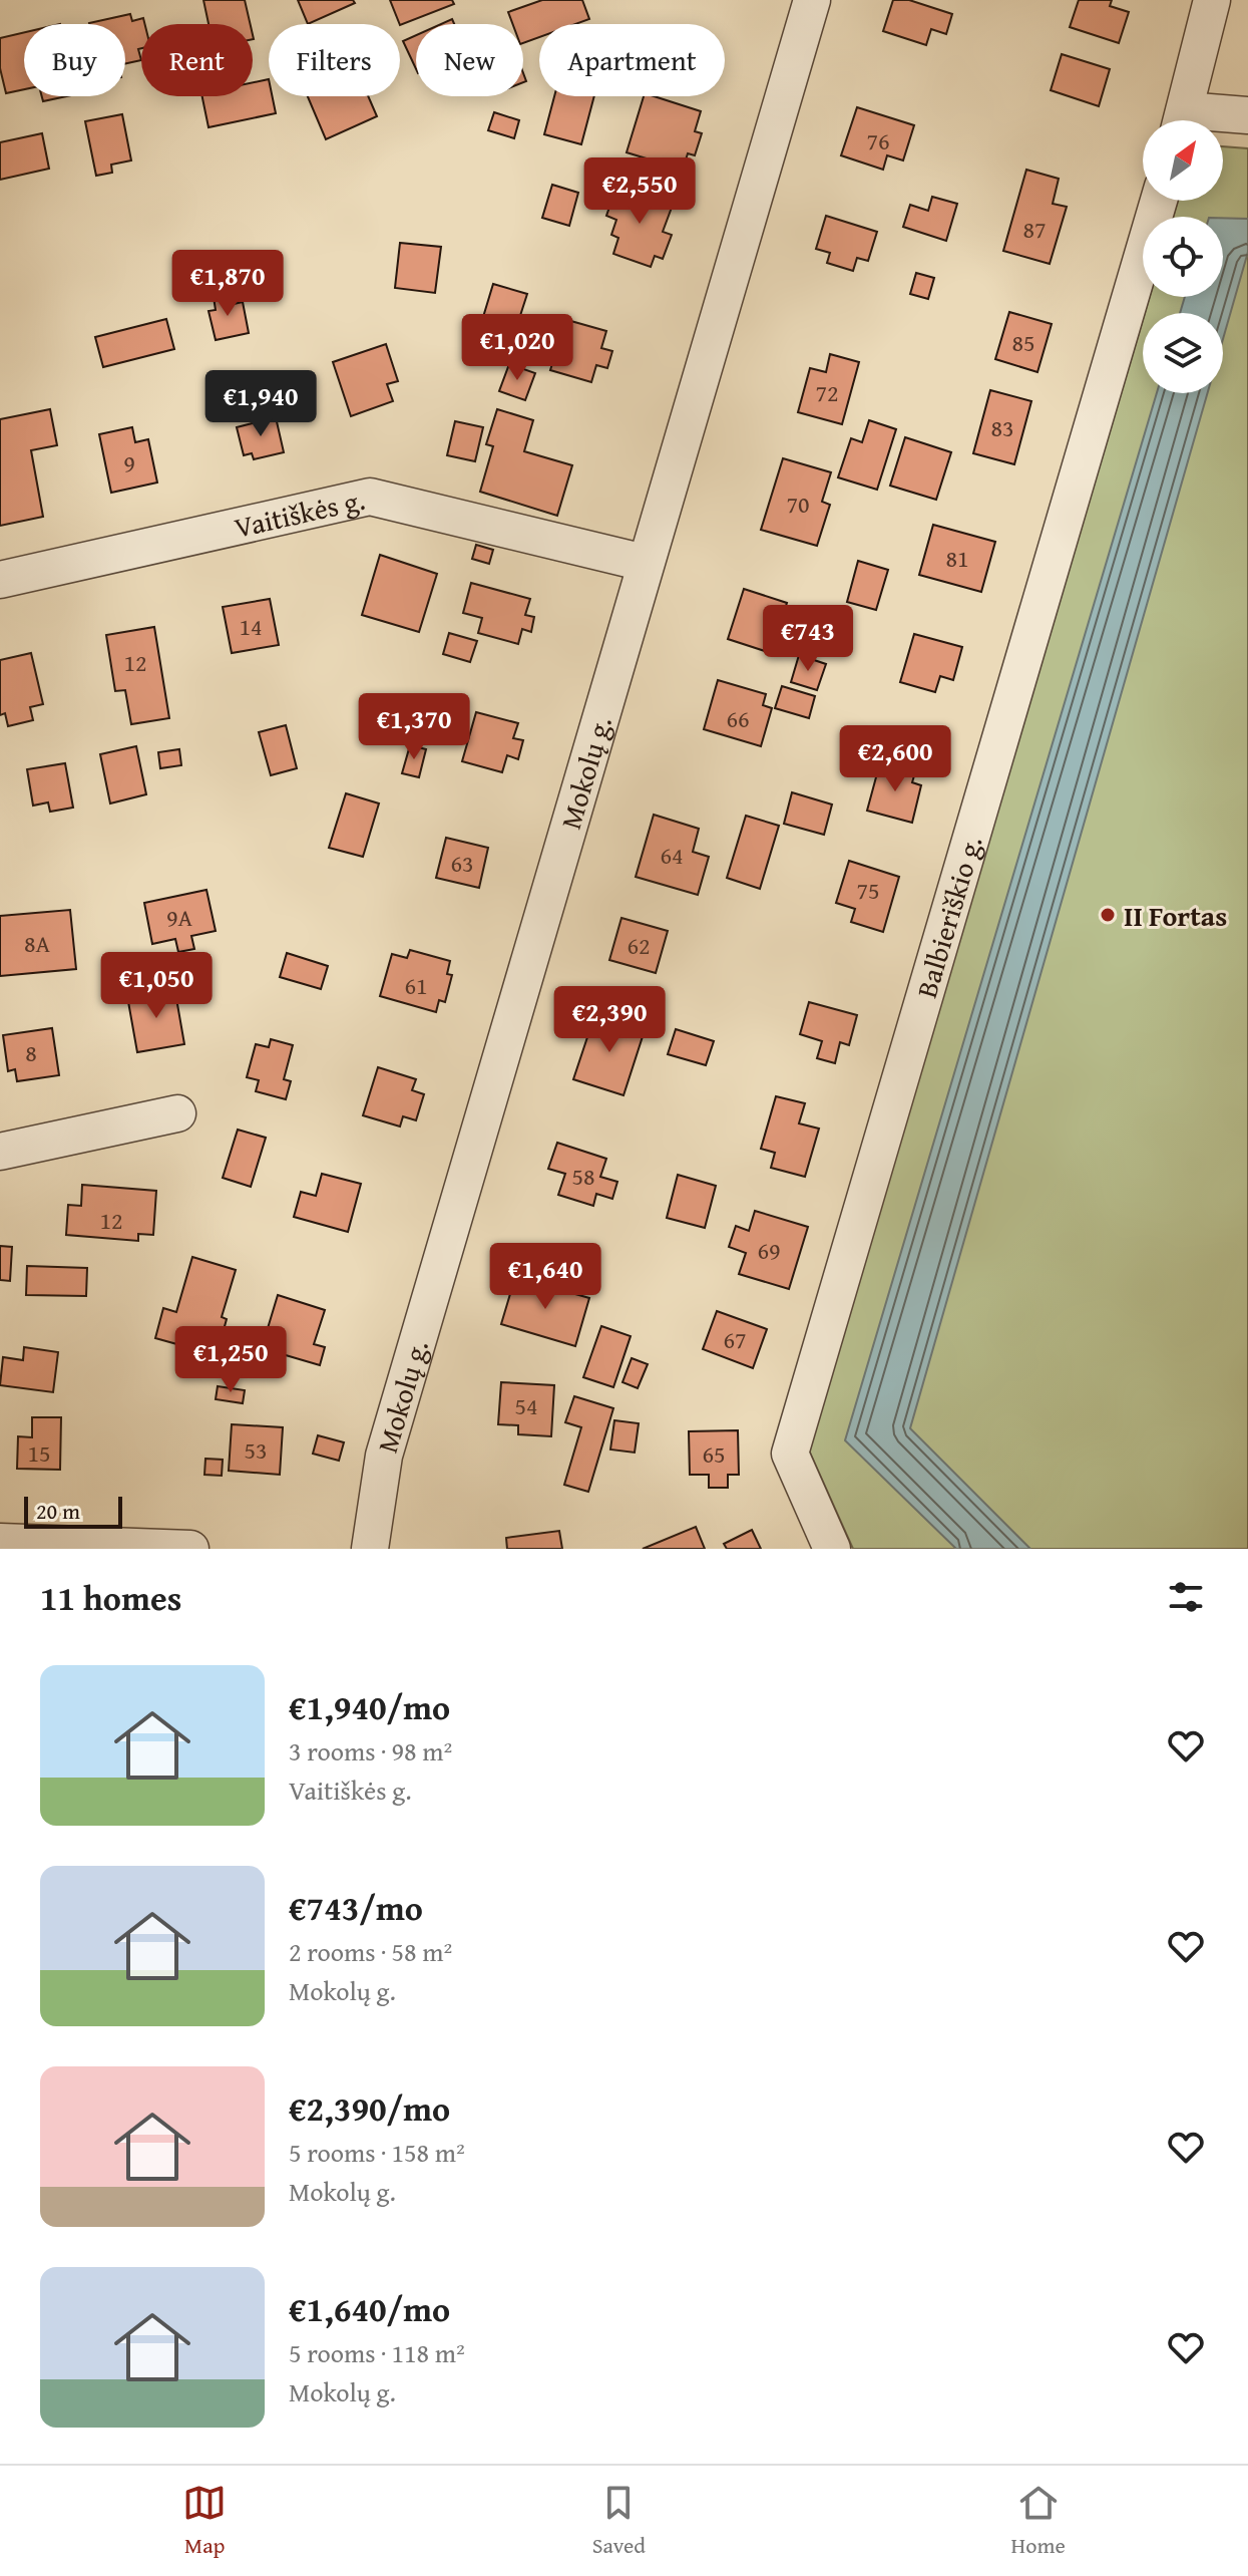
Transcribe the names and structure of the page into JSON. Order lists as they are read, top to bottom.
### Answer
{
  "streets": {
    "street": ["Vaitiškės g.", "Mokolų g.", "Balbieriškio g."]
  },
  "crossings": [
    ["Vaitiškės g.", "Mokolų g."]
  ],
  "places": ["II Fortas"],
  "house_numbers": [
    "76",
    "87",
    "85",
    "72",
    "83",
    "9",
    "70",
    "81",
    "14",
    "12",
    "66",
    "64",
    "63",
    "75",
    "9A",
    "8A",
    "62",
    "61",
    "8",
    "58",
    "12",
    "69",
    "67",
    "54",
    "53",
    "15",
    "65"
  ],
  "scale_bar": "20 m",
  "north": "top right",
  "page": {
    "chip": [
      "Buy",
      "Rent",
      "Filters",
      "New",
      "Apartment"
    ],
    "price": [
      "€2,550",
      "€1,870",
      "€1,020",
      "€1,940",
      "€743",
      "€1,370",
      "€2,600",
      "€1,050",
      "€2,390",
      "€1,640",
      "€1,250"
    ],
    "scale": "20 m",
    "heading": "11 homes",
    "list": [
      {
        "name": "€1,940/mo",
        "note": "3 rooms · 98 m² · Vaitiškės g."
      },
      {
        "name": "€743/mo",
        "note": "2 rooms · 58 m² · Mokolų g."
      },
      {
        "name": "€2,390/mo",
        "note": "5 rooms · 158 m² · Mokolų g."
      },
      {
        "name": "€1,640/mo",
        "note": "5 rooms · 118 m² · Mokolų g."
      }
    ],
    "tabs": ["Map", "Saved", "Home"]
  }
}
